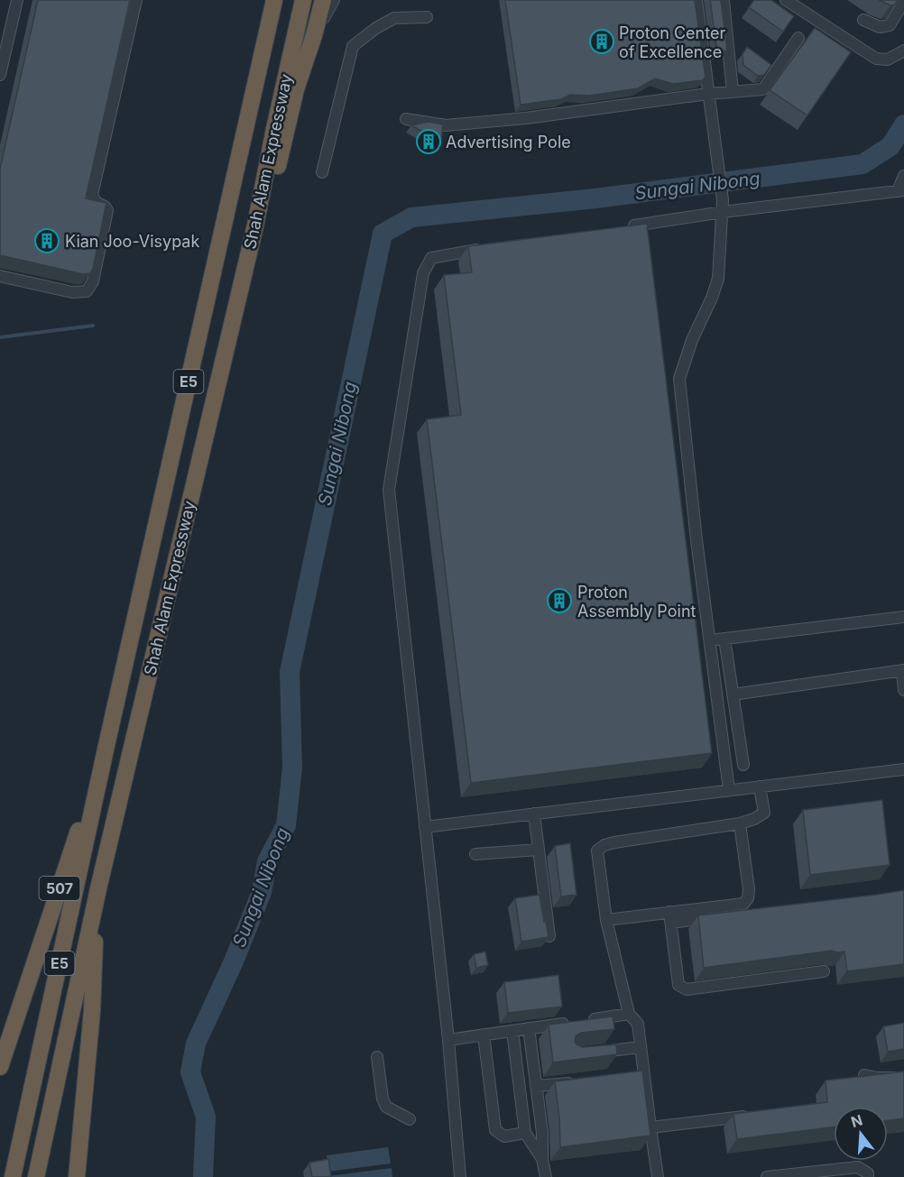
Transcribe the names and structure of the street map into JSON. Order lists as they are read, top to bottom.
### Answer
{
  "streets": {
    "highway": ["Shah Alam Expressway", "E5", "507"]
  },
  "crossings": [
    ["Shah Alam Expressway", "507"]
  ],
  "water": ["Sungai Nibong"],
  "places": {
    "building": [
      "Proton Center of Excellence",
      "Advertising Pole",
      "Kian Joo-Visypak",
      "Proton Assembly Point"
    ]
  },
  "north": "top"
}
